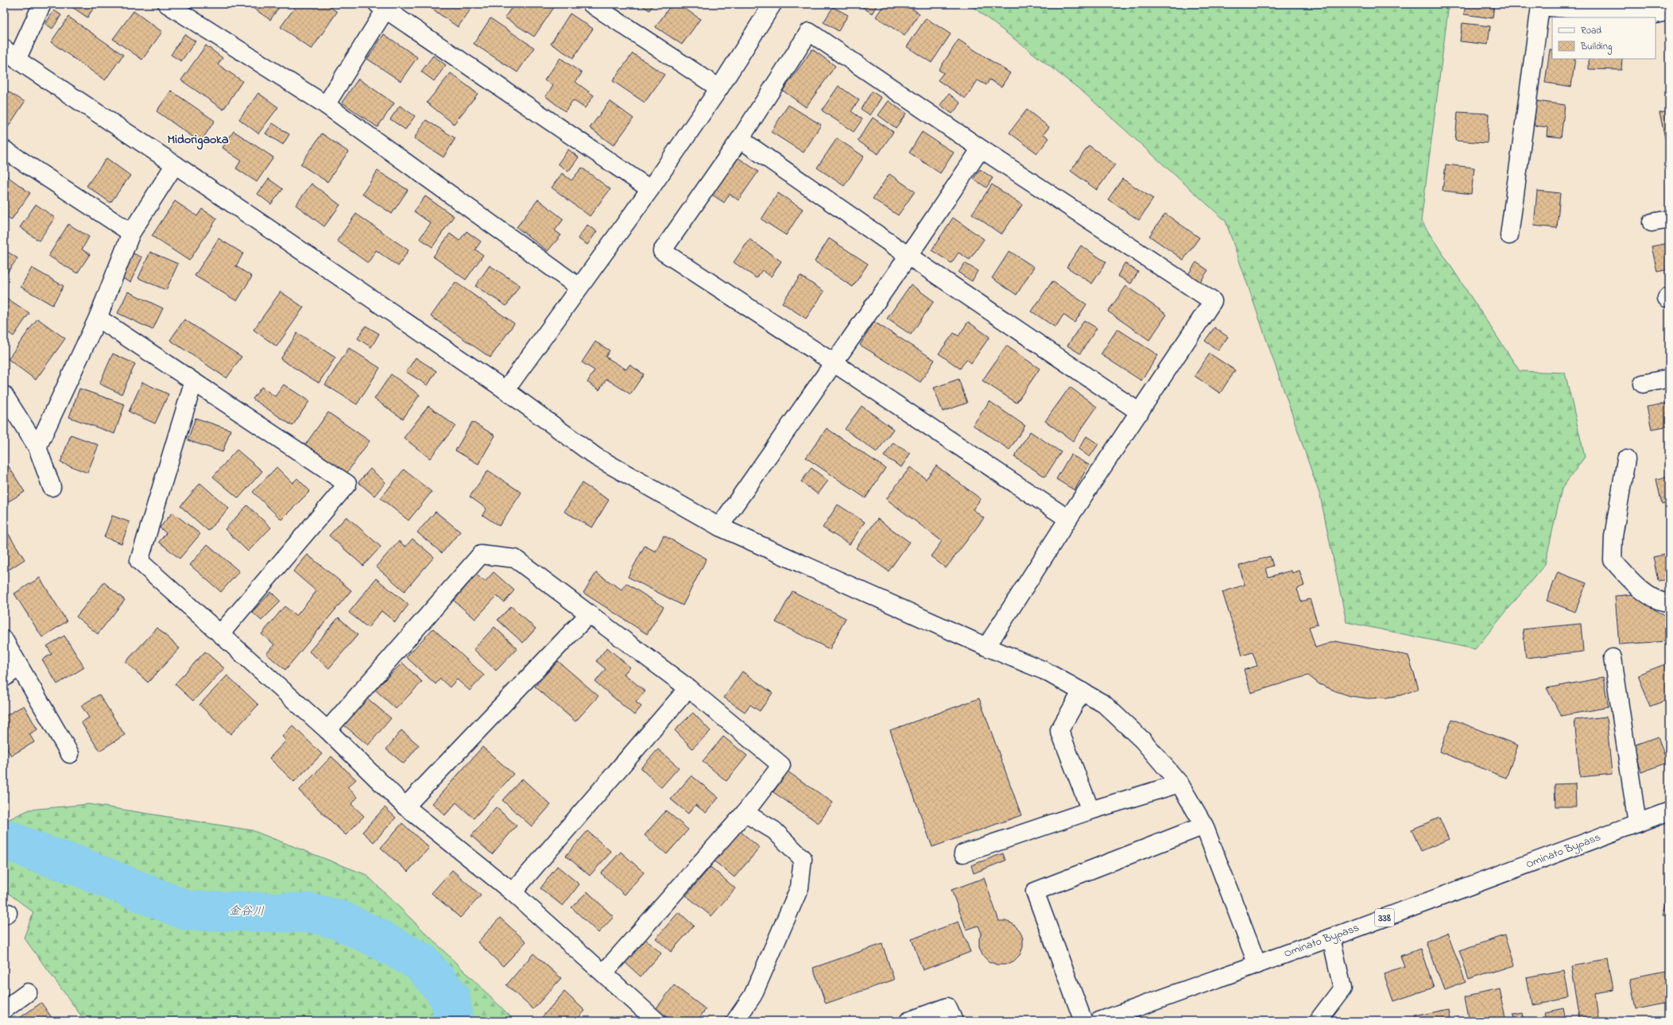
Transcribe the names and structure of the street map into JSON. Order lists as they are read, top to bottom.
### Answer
{
  "streets": {
    "main road": ["Ominato Bypass", "338"]
  },
  "districts": ["Midorigaoka"],
  "water": ["金谷川"],
  "legend": ["Road", "Building"]
}
